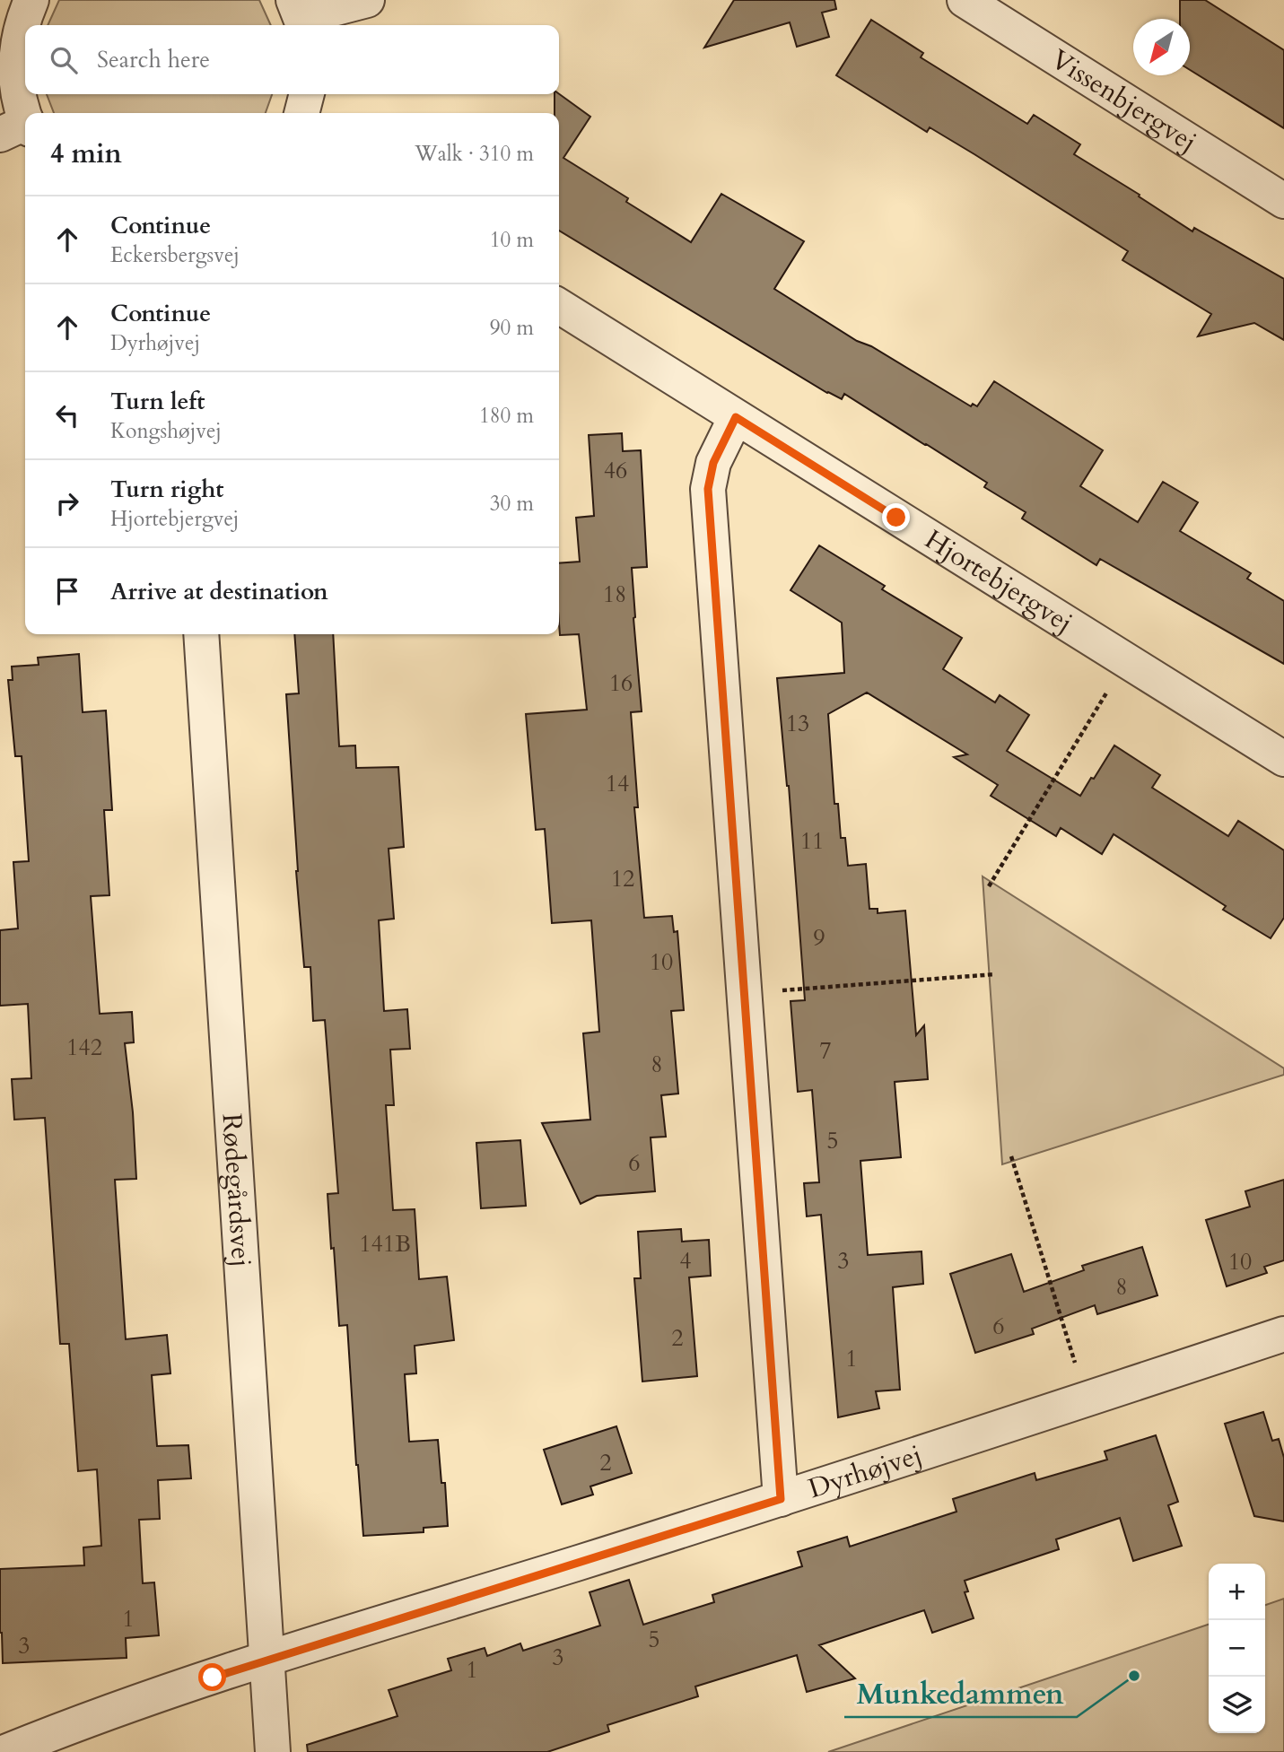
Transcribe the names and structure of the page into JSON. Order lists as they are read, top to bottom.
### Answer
{
  "streets": {
    "street": [
      "Vissenbjergvej",
      "Hjortebjergvej",
      "Rødegårdsvej",
      "Dyrhøjvej"
    ]
  },
  "crossings": [
    ["Rødegårdsvej", "Dyrhøjvej"]
  ],
  "places": ["Munkedammen"],
  "house_numbers": [
    "46",
    "18",
    "16",
    "13",
    "14",
    "11",
    "12",
    "9",
    "10",
    "142",
    "7",
    "8",
    "5",
    "6",
    "141B",
    "4",
    "3",
    "10",
    "8",
    "6",
    "2",
    "1",
    "2",
    "1",
    "5",
    "3",
    "3",
    "1"
  ],
  "north": "bottom left",
  "page": {
    "search": "Search here",
    "heading": ["4 min", "Walk · 310 m"],
    "list": [
      ["Continue", "Eckersbergsvej", "10 m"],
      ["Continue", "Dyrhøjvej", "90 m"],
      ["Turn left", "Kongshøjvej", "180 m"],
      ["Turn right", "Hjortebjergvej", "30 m"],
      "Arrive at destination"
    ],
    "map_buttons": ["+", "−"]
  }
}
